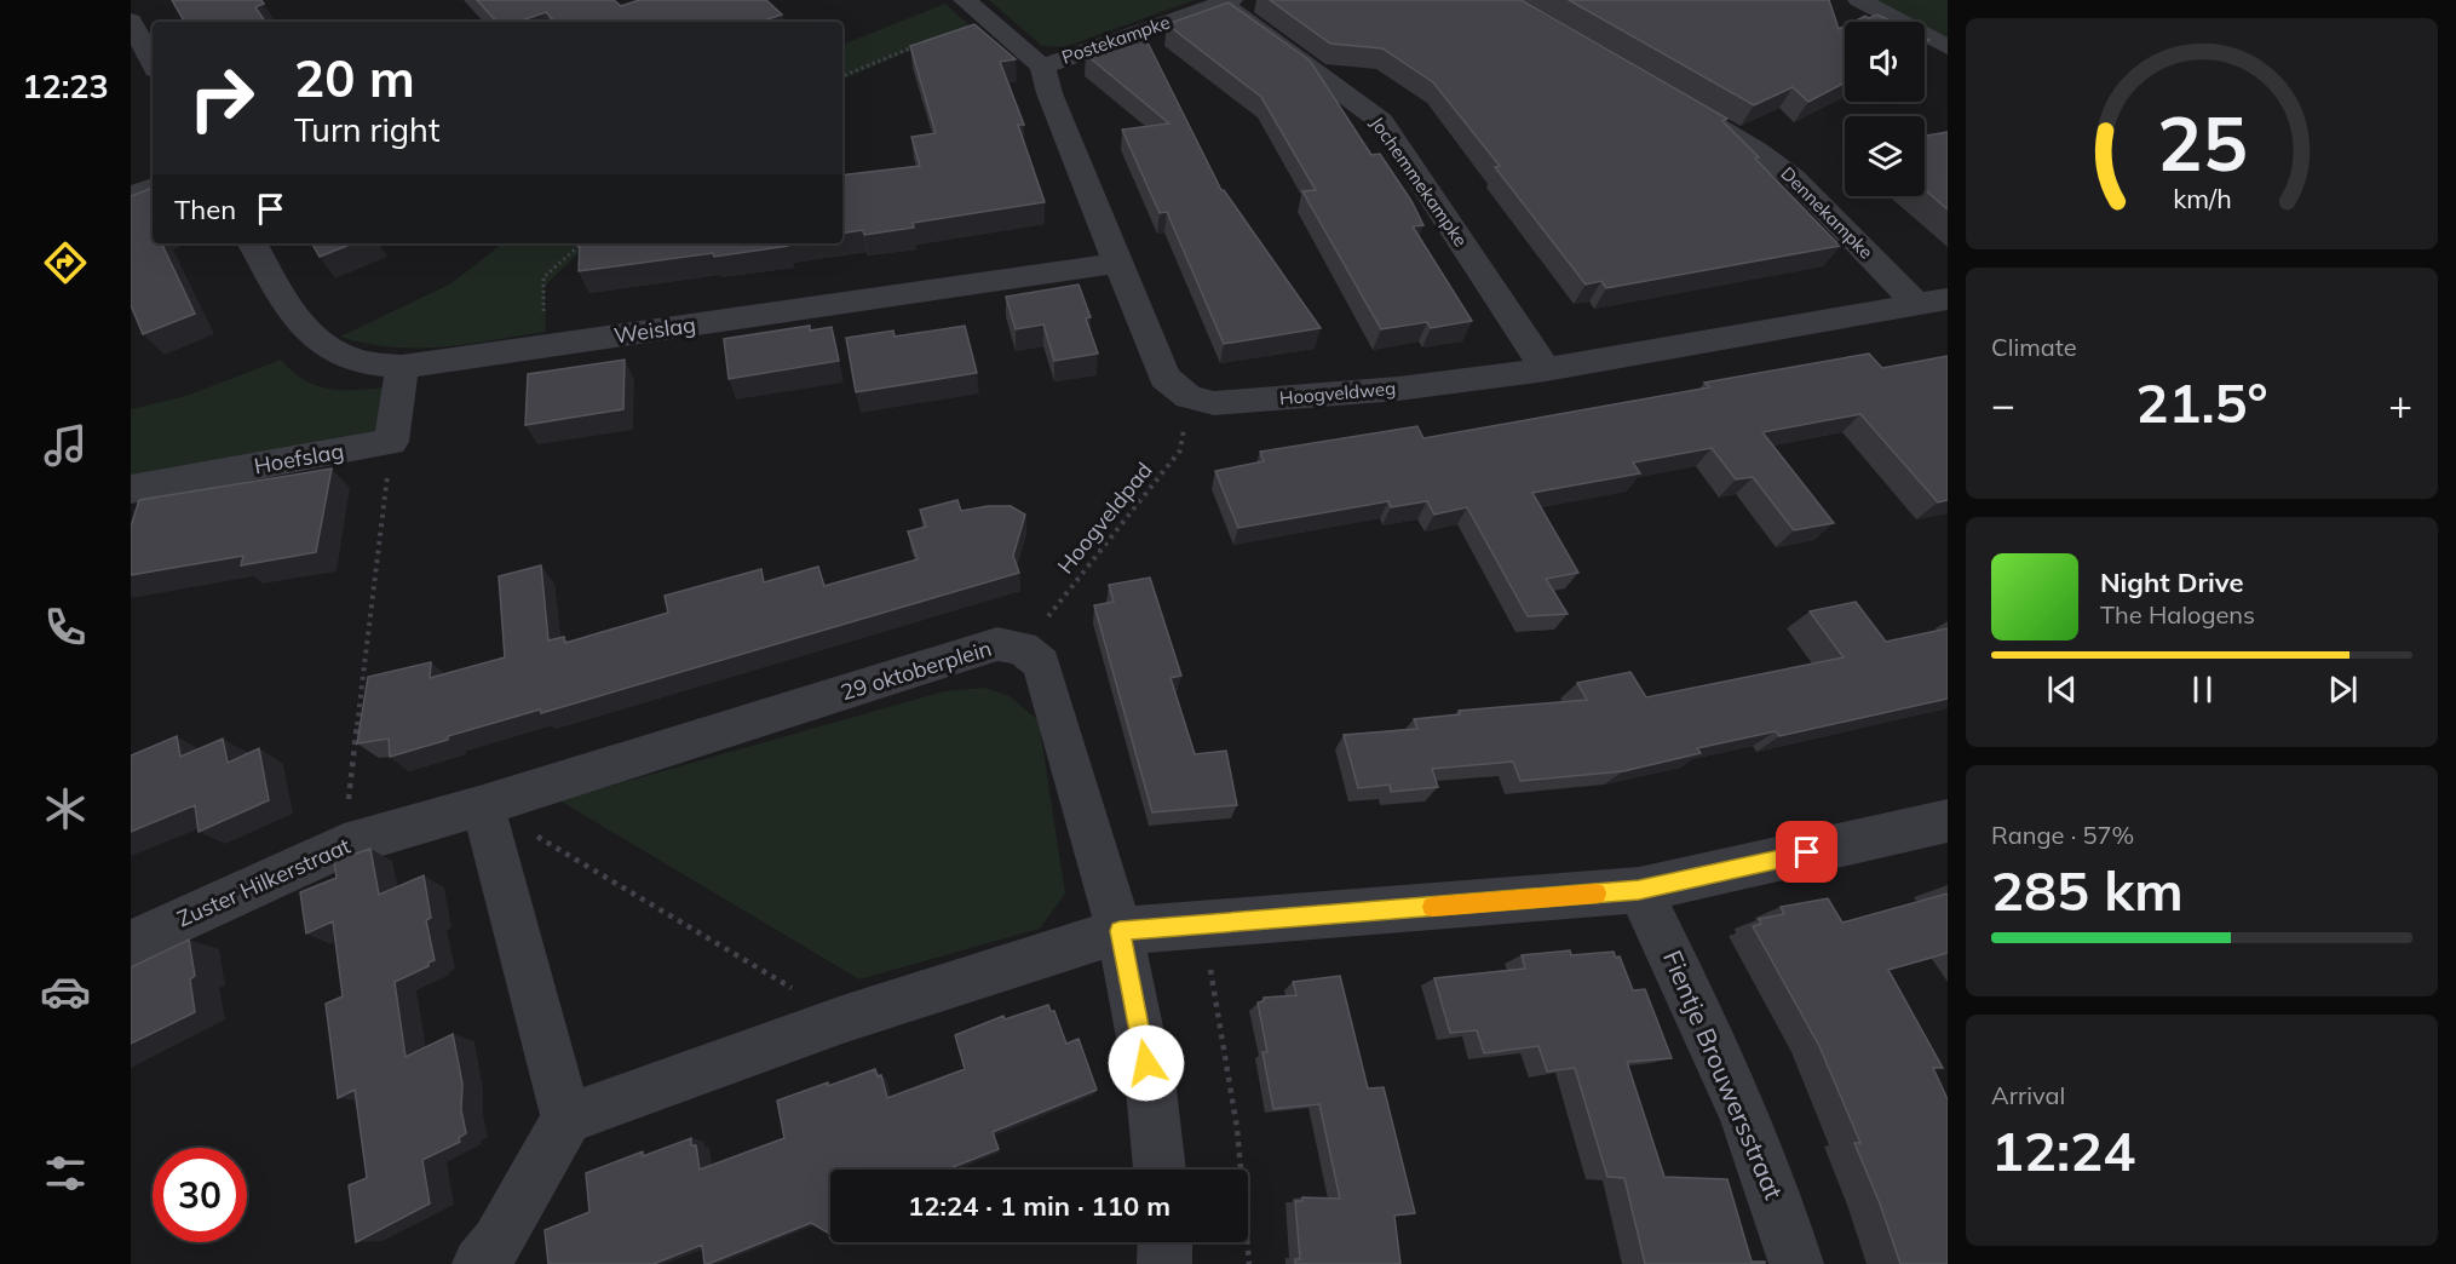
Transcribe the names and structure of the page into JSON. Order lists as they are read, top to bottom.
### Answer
{
  "streets": {
    "street": [
      "Postekampke",
      "Jochemmekampke",
      "Dennekampke",
      "Weislag",
      "Hoogveldweg",
      "Hoefslag",
      "29 oktoberplein",
      "Zuster Hilkerstraat",
      "Fientje Brouwersstraat"
    ],
    "path": ["Hoogveldpad"]
  },
  "crossings": [
    ["Postekampke", "Jochemmekampke"],
    ["Jochemmekampke", "Hoogveldweg"],
    ["Dennekampke", "Hoogveldweg"],
    ["Hoogveldweg", "Hoogveldpad"],
    ["Hoogveldpad", "29 oktoberplein"],
    ["29 oktoberplein", "Zuster Hilkerstraat"]
  ],
  "page": {
    "tabs": "12:23",
    "turn": ["20 m", "Turn right"],
    "then": "Then",
    "tile": [
      "Climate",
      ["Range · 57%", "285 km"],
      ["Arrival", "12:24"]
    ],
    "heat": ["−", "21.5°", "+"],
    "song": ["Night Drive", "The Halogens"],
    "limit": "30",
    "trip": "12:24 · 1 min · 110 m",
    "gauge": ["25", "km/h"]
  }
}
